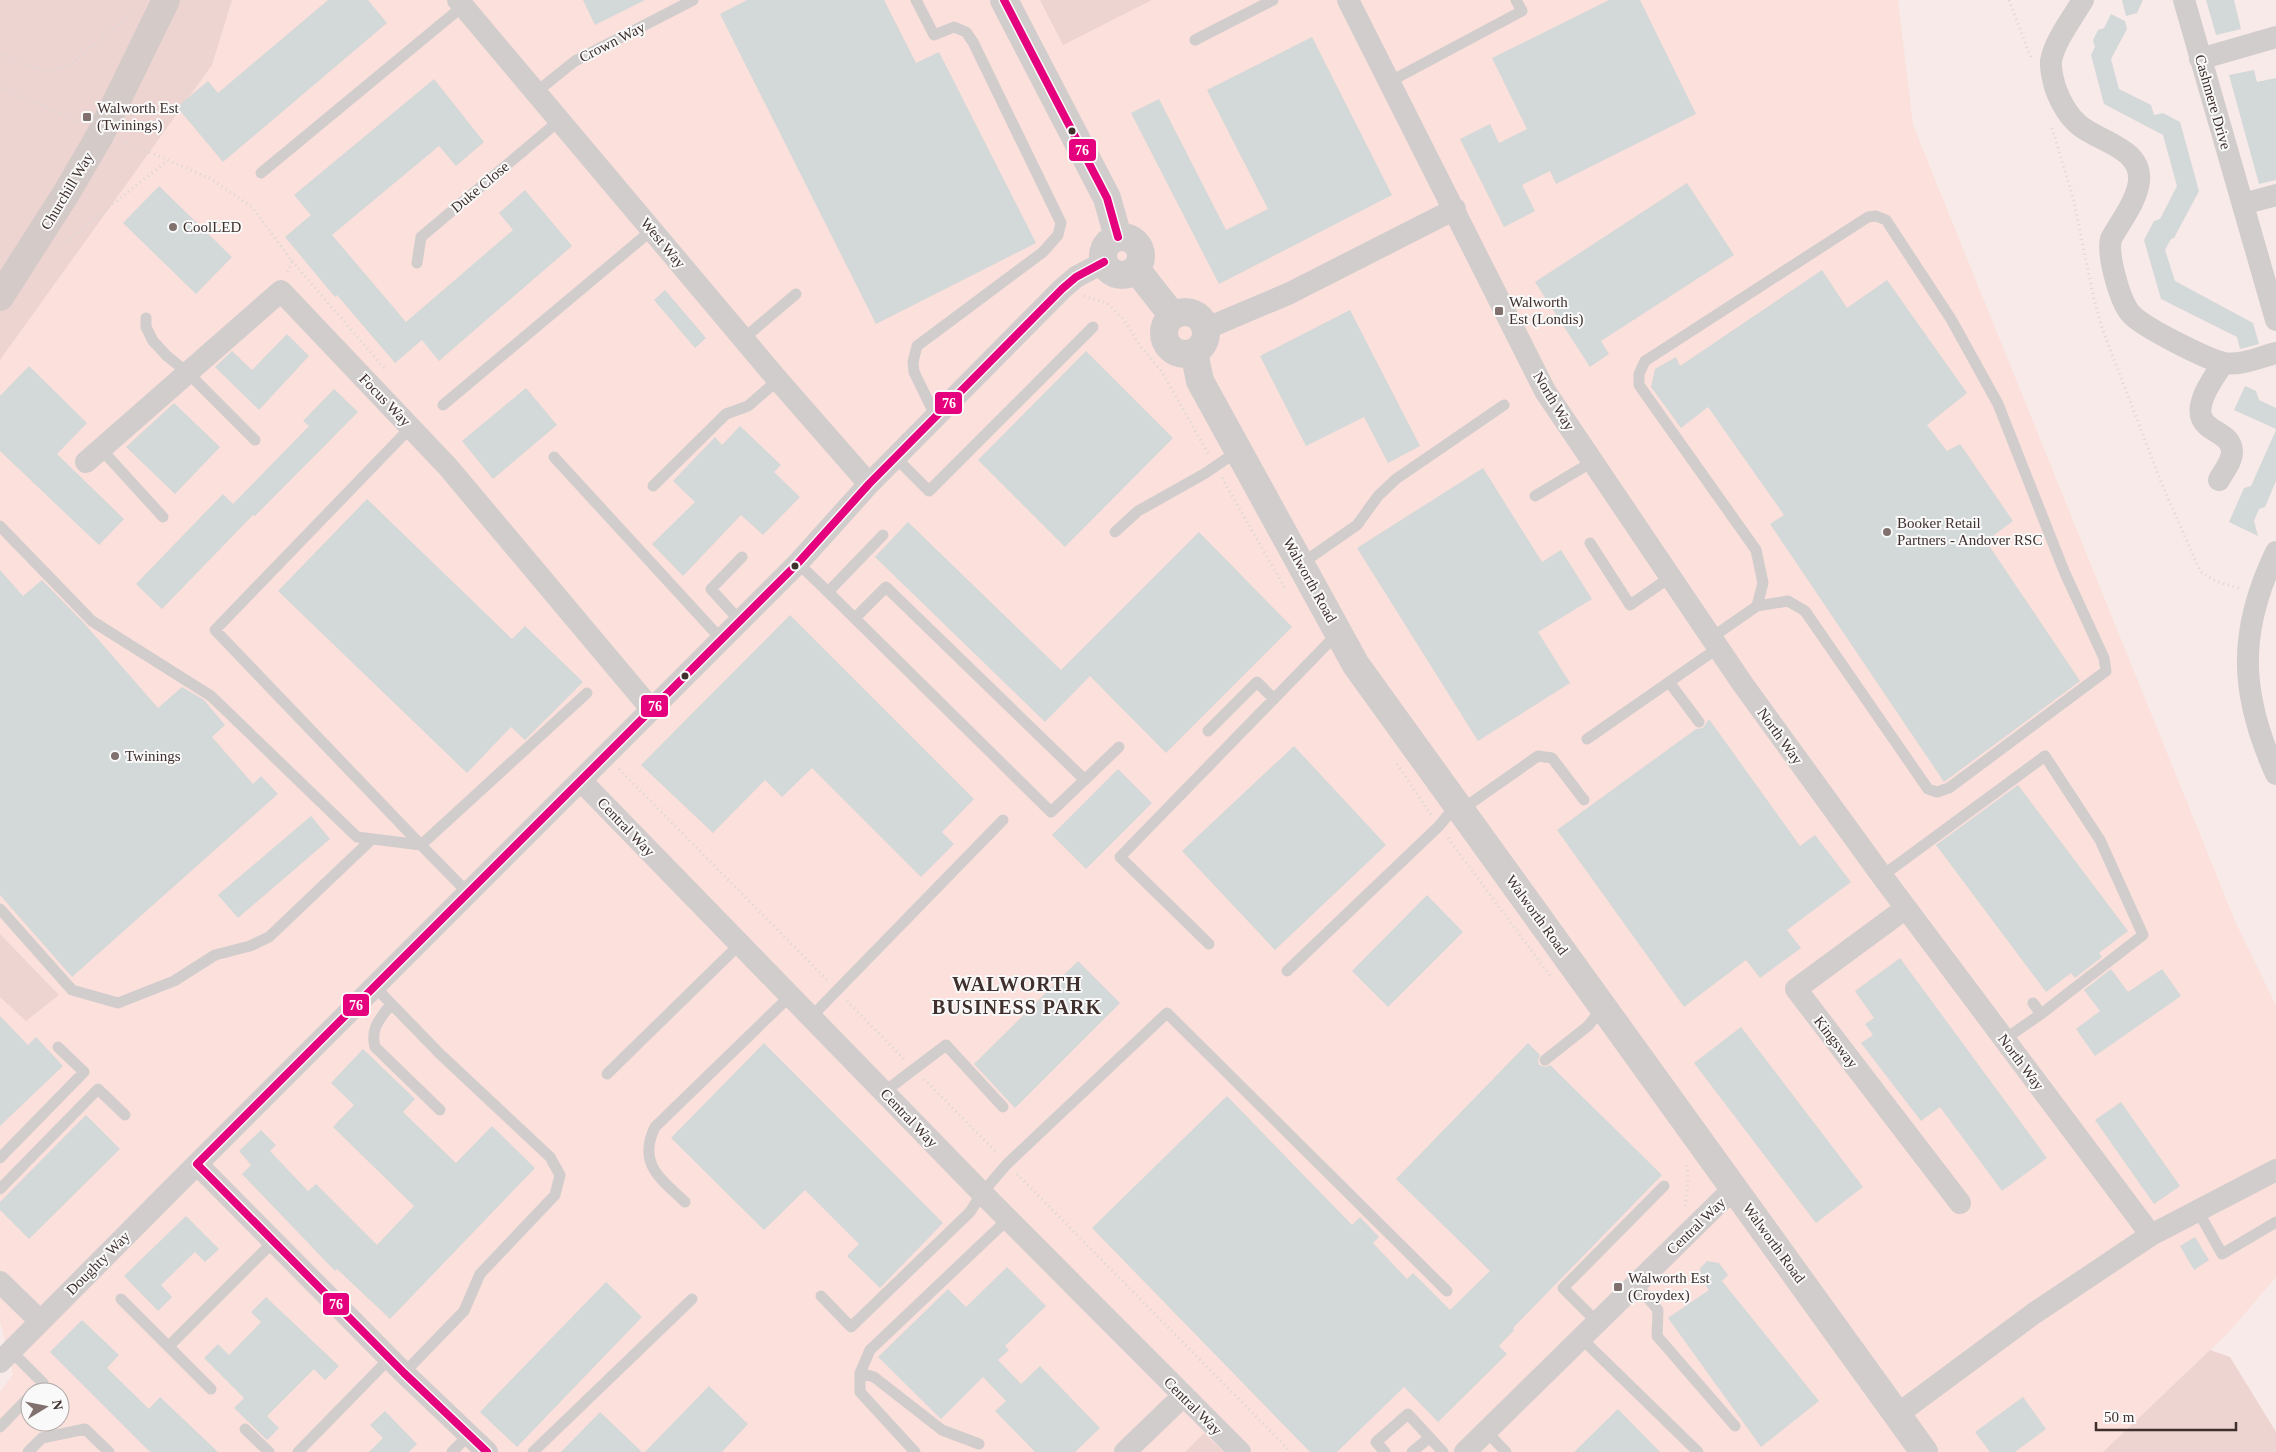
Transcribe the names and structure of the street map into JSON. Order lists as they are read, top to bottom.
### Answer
{
  "streets": {
    "main road": ["Churchill Way"],
    "street": [
      "Cashmere Drive",
      "West Way",
      "Focus Way",
      "North Way",
      "Walworth Road",
      "Central Way",
      "Kingsway",
      "Doughty Way"
    ],
    "lane": ["Crown Way", "Duke Close"]
  },
  "crossings": [
    ["Crown Way", "West Way"],
    ["Duke Close", "West Way"],
    ["West Way", "Doughty Way"],
    ["Focus Way", "Doughty Way"],
    ["North Way", "Kingsway"],
    ["Walworth Road", "Central Way"],
    ["Central Way", "Doughty Way"]
  ],
  "districts": ["WALWORTH BUSINESS PARK"],
  "places": {
    "transit": ["Walworth Est (Twinings)", "Walworth Est (Londis)", "Walworth Est (Croydex)"],
    "other": ["CoolLED", "Booker Retail Partners - Andover RSC", "Twinings"]
  },
  "lines": ["transit line 76"],
  "scale_bar": "50 m",
  "north": "right"
}
